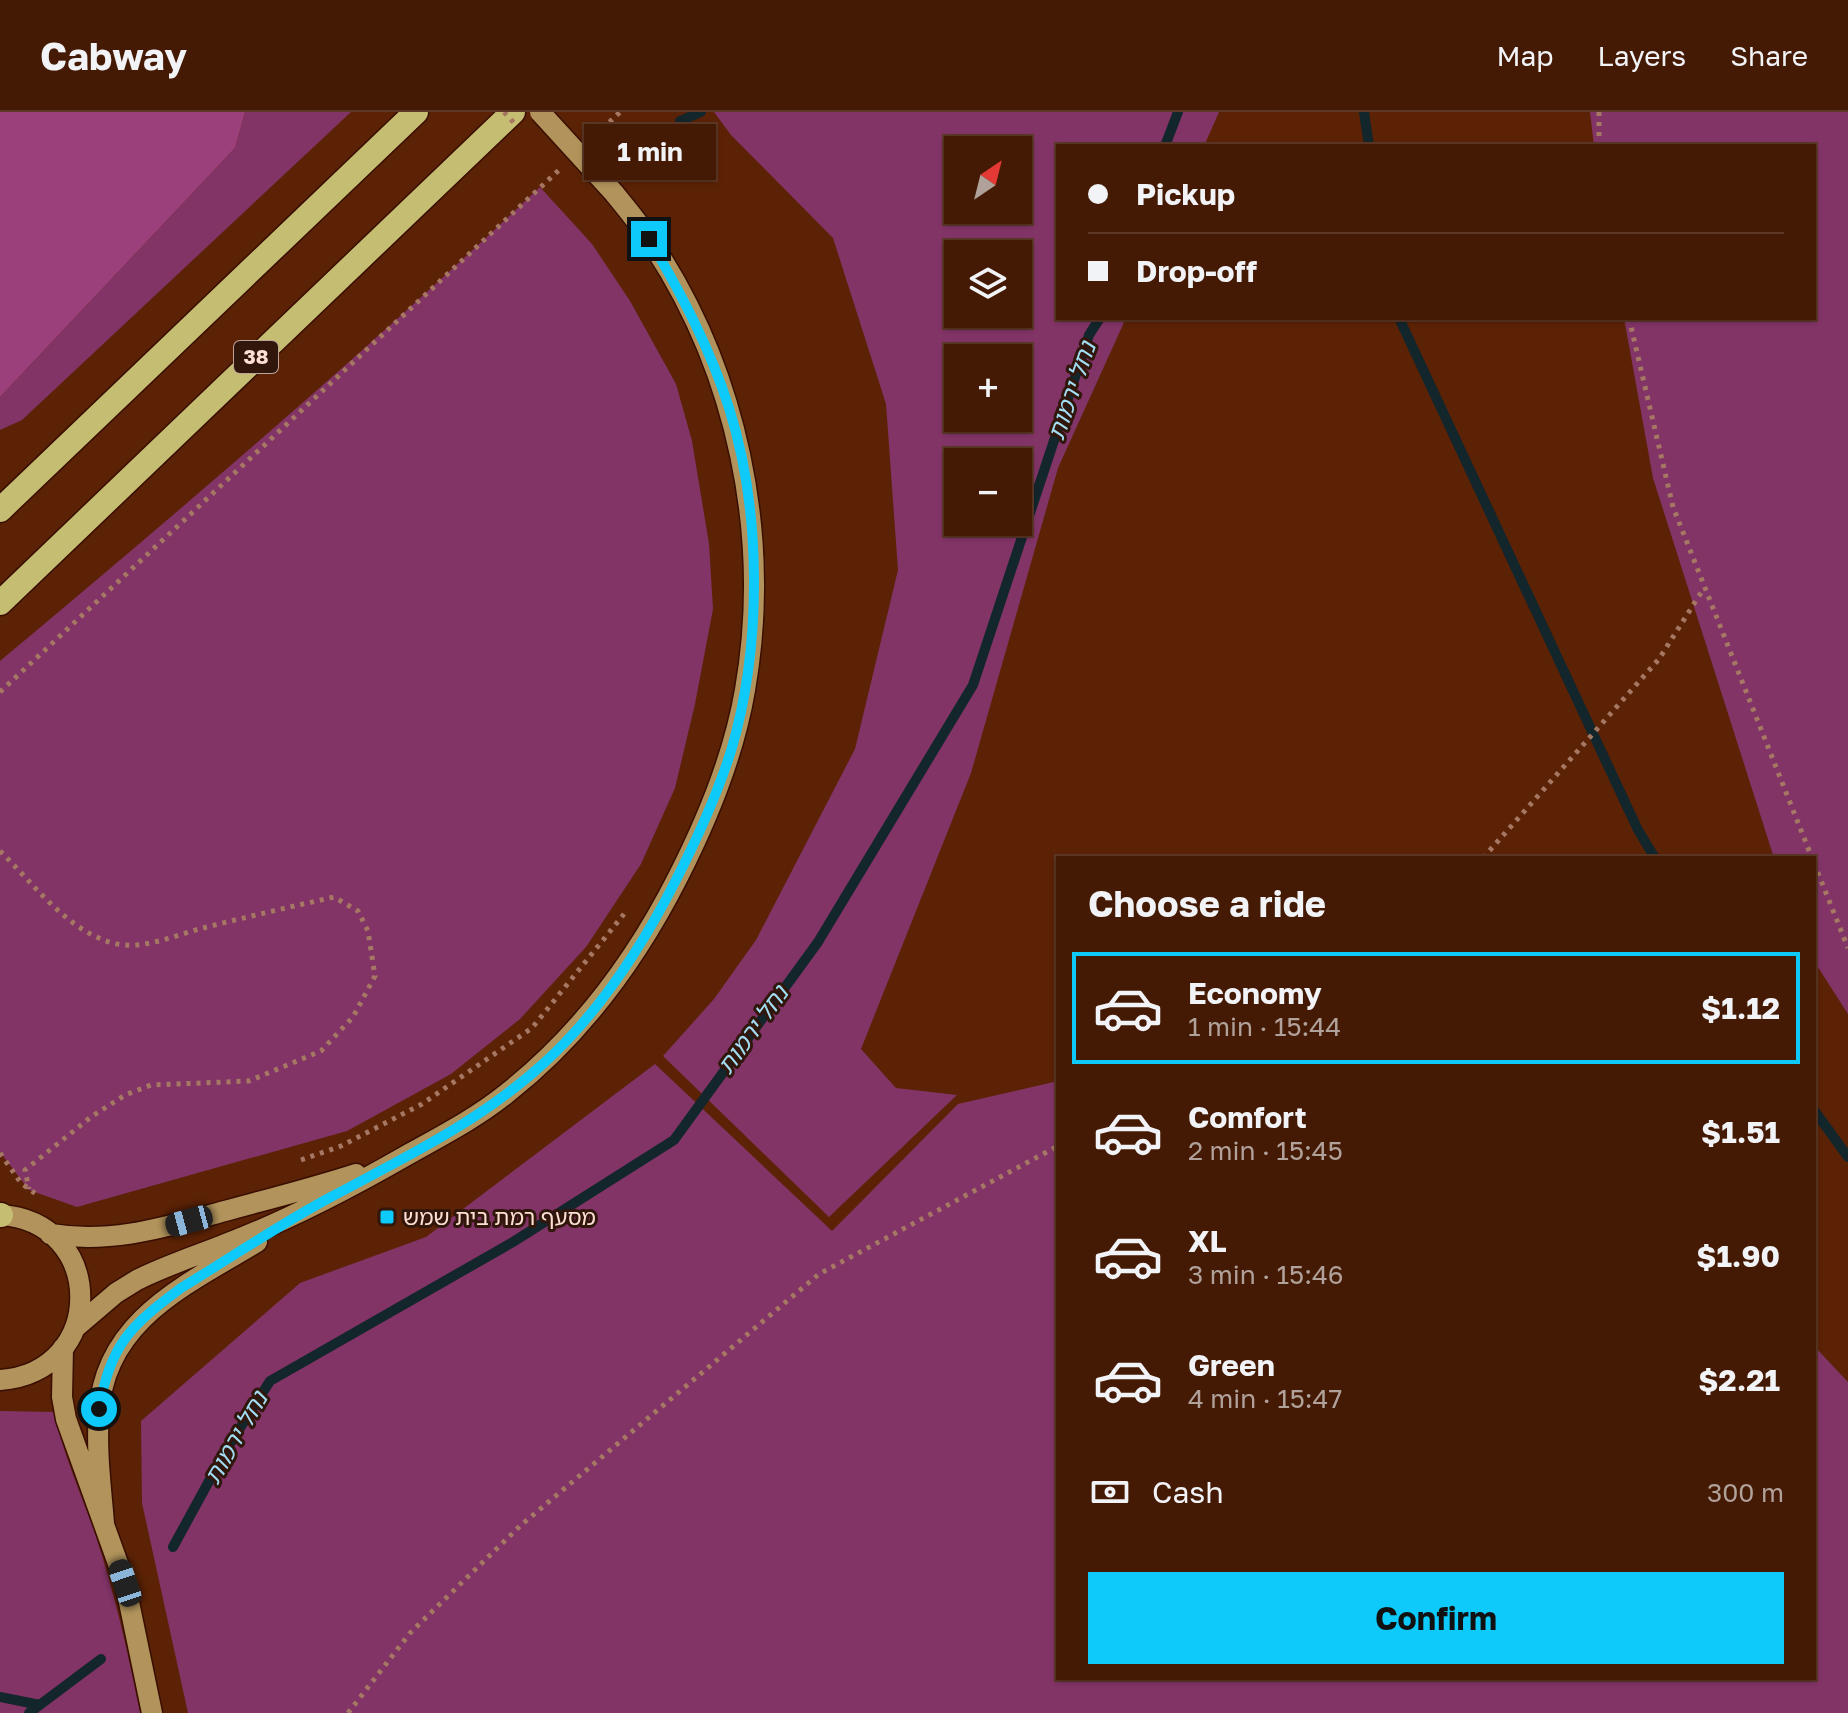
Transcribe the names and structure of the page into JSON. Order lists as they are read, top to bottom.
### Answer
{
  "streets": {
    "highway": ["38"]
  },
  "water": ["נחל ירמות"],
  "places": {
    "transit": ["מסעף רמת בית שמש"]
  },
  "north": "top right",
  "page": {
    "header": "Cabway",
    "nav": ["Map", "Layers", "Share"],
    "bubble": "1 min",
    "map_buttons": ["+", "−"],
    "banner": ["Pickup", "Drop-off"],
    "heading": "Choose a ride",
    "list": [
      {
        "name": "Economy",
        "note": "1 min · 15:44",
        "value": "$1.12"
      },
      {
        "name": "Comfort",
        "note": "2 min · 15:45",
        "value": "$1.51"
      },
      {
        "name": "XL",
        "note": "3 min · 15:46",
        "value": "$1.90"
      },
      {
        "name": "Green",
        "note": "4 min · 15:47",
        "value": "$2.21"
      }
    ],
    "pay": ["Cash", "300 m"],
    "buttons": "Confirm"
  }
}
